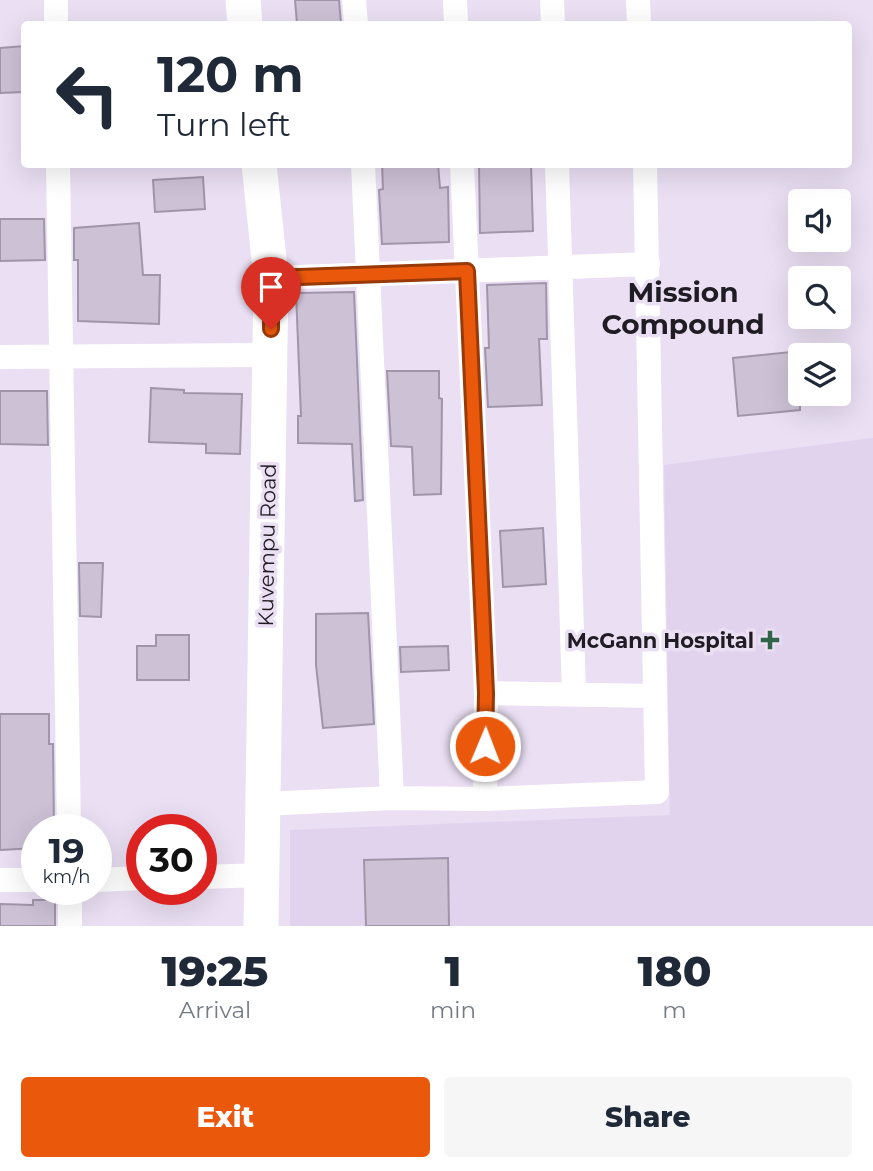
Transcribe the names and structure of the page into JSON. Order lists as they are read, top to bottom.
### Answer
{
  "streets": {
    "main road": ["Kuvempu Road"]
  },
  "districts": ["Mission Compound"],
  "places": {
    "health": ["McGann Hospital"]
  },
  "page": {
    "turn": ["120 m", "Turn left"],
    "speed": "19 km/h",
    "limit": "30",
    "eta": [
      "19:25",
      "Arrival",
      "1",
      "min",
      "180",
      "m"
    ],
    "buttons": ["Exit", "Share"]
  }
}
